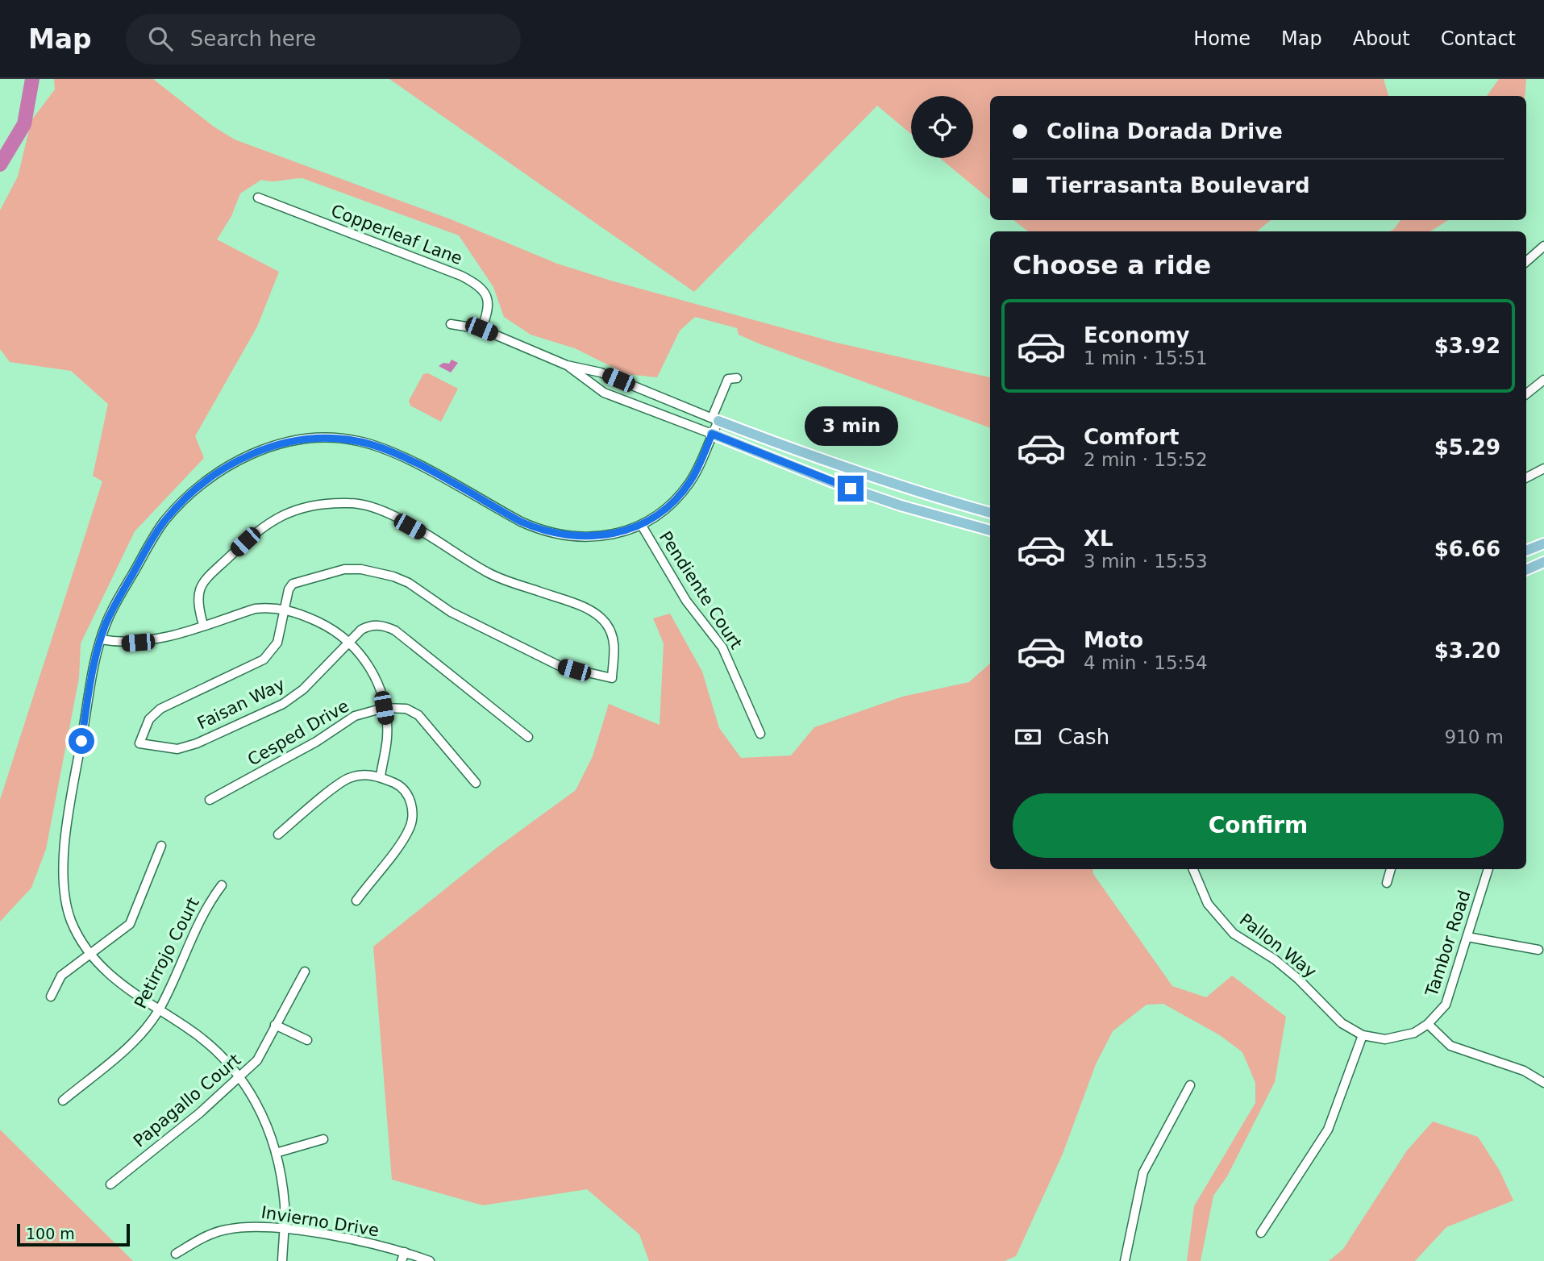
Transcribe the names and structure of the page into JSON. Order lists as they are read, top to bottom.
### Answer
{
  "streets": {
    "street": [
      "Copperleaf Lane",
      "Pendiente Court",
      "Faisan Way",
      "Cesped Drive",
      "Tambor Road",
      "Pallon Way",
      "Petirrojo Court",
      "Papagallo Court",
      "Invierno Drive"
    ]
  },
  "crossings": [
    ["Tambor Road", "Pallon Way"]
  ],
  "scale_bar": "100 m",
  "page": {
    "header": "Map",
    "search": "Search here",
    "nav": [
      "Home",
      "Map",
      "About",
      "Contact"
    ],
    "banner": ["Colina Dorada Drive", "Tierrasanta Boulevard"],
    "heading": "Choose a ride",
    "list": [
      {
        "name": "Economy",
        "note": "1 min · 15:51",
        "value": "$3.92"
      },
      {
        "name": "Comfort",
        "note": "2 min · 15:52",
        "value": "$5.29"
      },
      {
        "name": "XL",
        "note": "3 min · 15:53",
        "value": "$6.66"
      },
      {
        "name": "Moto",
        "note": "4 min · 15:54",
        "value": "$3.20"
      }
    ],
    "bubble": "3 min",
    "pay": ["Cash", "910 m"],
    "buttons": "Confirm",
    "scale": "100 m"
  }
}
